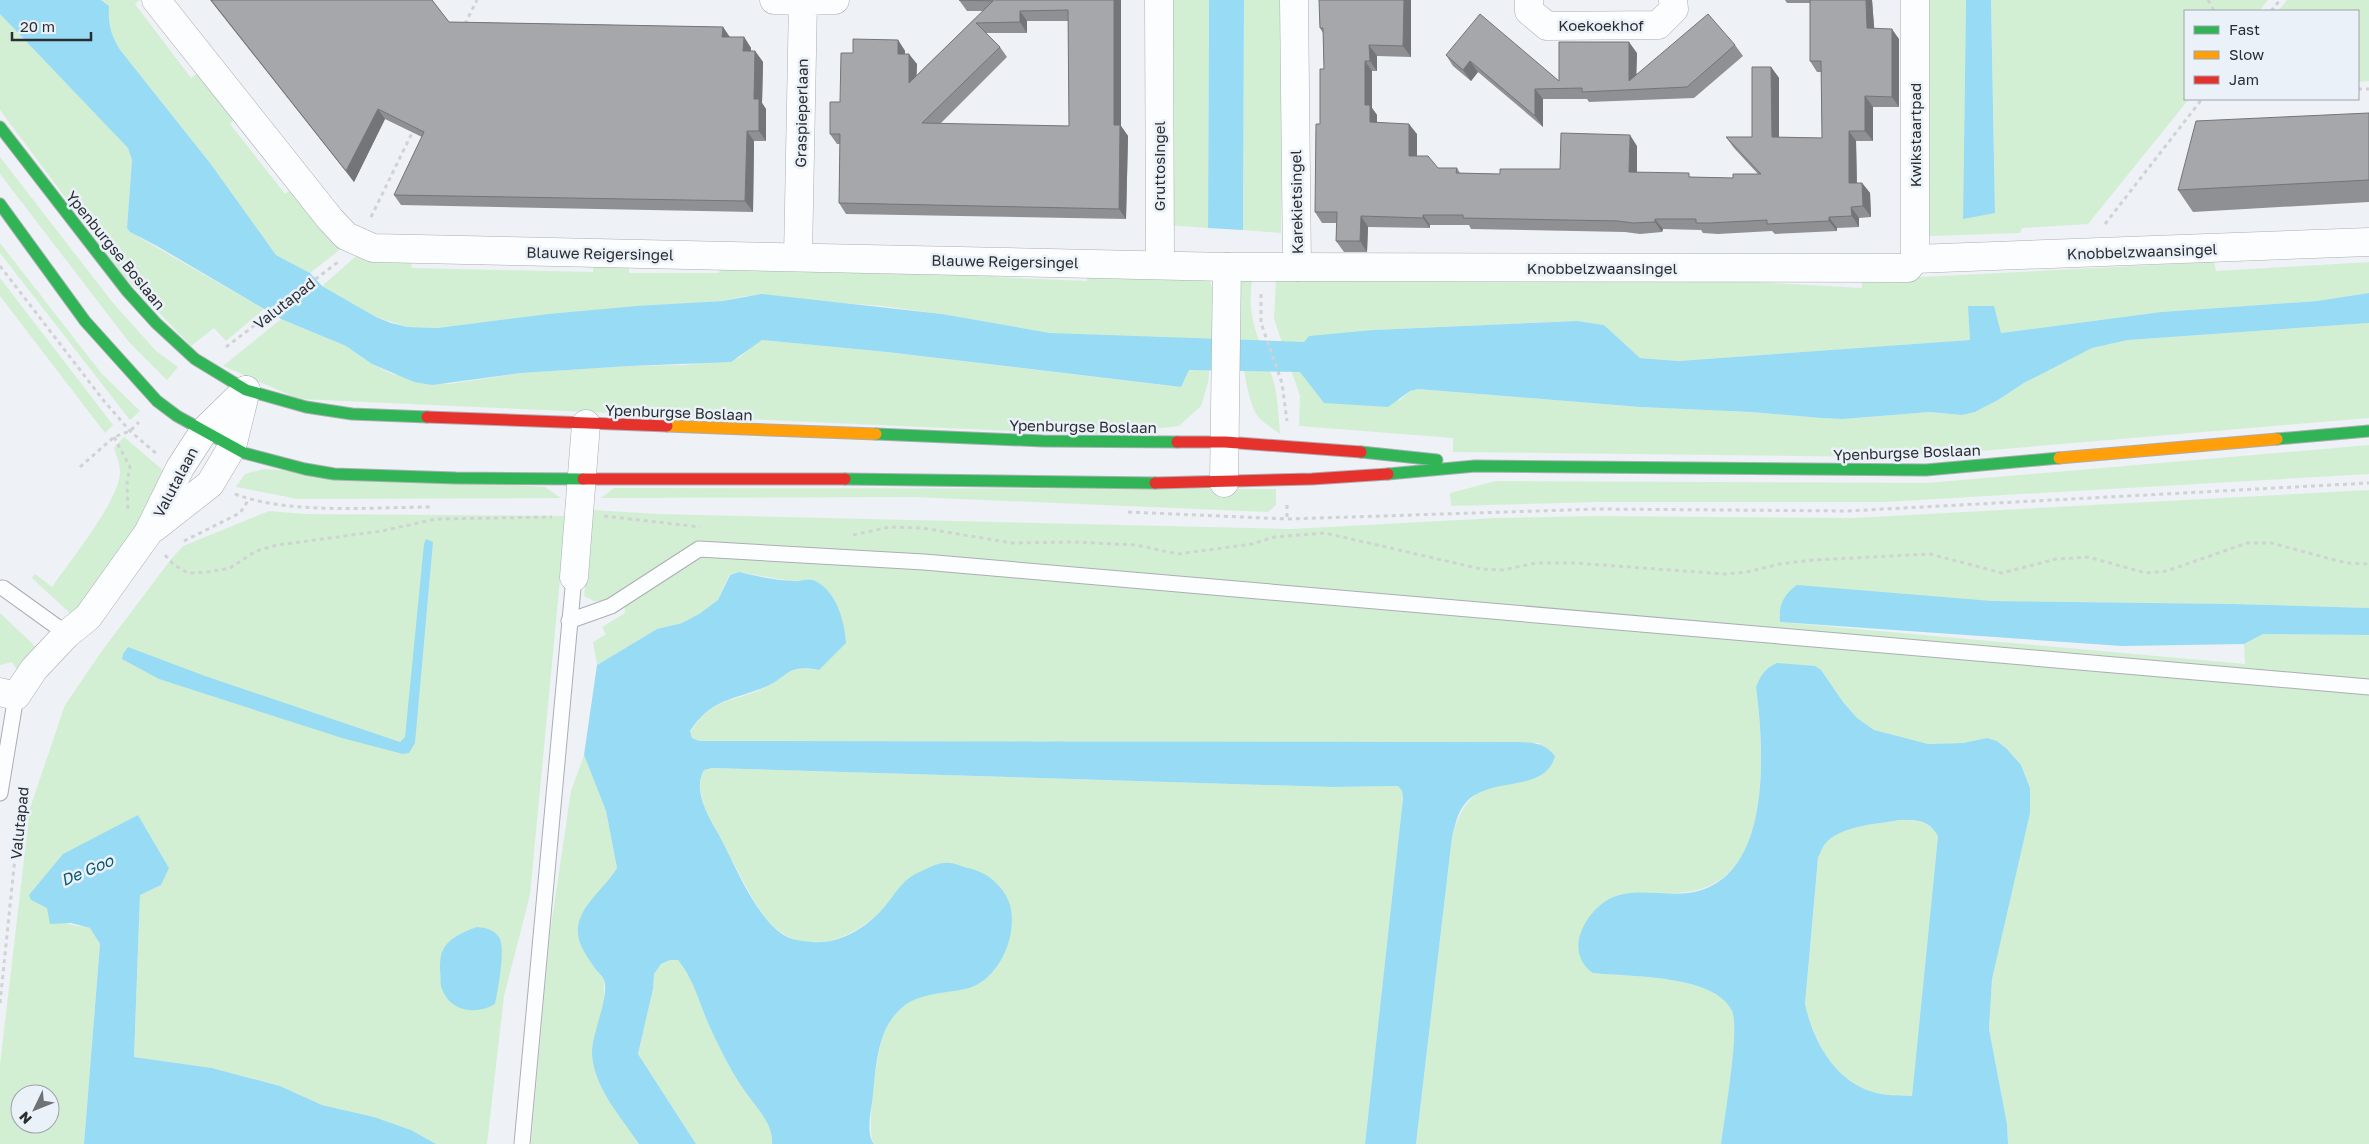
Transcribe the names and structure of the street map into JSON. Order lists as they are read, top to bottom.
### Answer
{
  "streets": {
    "main road": ["Ypenburgse Boslaan"],
    "street": [
      "Koekoekhof",
      "Graspieperlaan",
      "Kwikstaartpad",
      "Gruttosingel",
      "Karekietsingel",
      "Knobbelzwaansingel",
      "Blauwe Reigersingel",
      "Valutalaan"
    ],
    "path": ["Valutapad"]
  },
  "crossings": [
    ["Graspieperlaan", "Blauwe Reigersingel"],
    ["Kwikstaartpad", "Knobbelzwaansingel"],
    ["Gruttosingel", "Blauwe Reigersingel"],
    ["Karekietsingel", "Knobbelzwaansingel"],
    ["Ypenburgse Boslaan", "Valutalaan"],
    ["Blauwe Reigersingel", "Valutapad"]
  ],
  "water": ["De Goo"],
  "legend": ["Fast", "Slow", "Jam"],
  "scale_bar": "20 m",
  "north": "bottom left"
}
